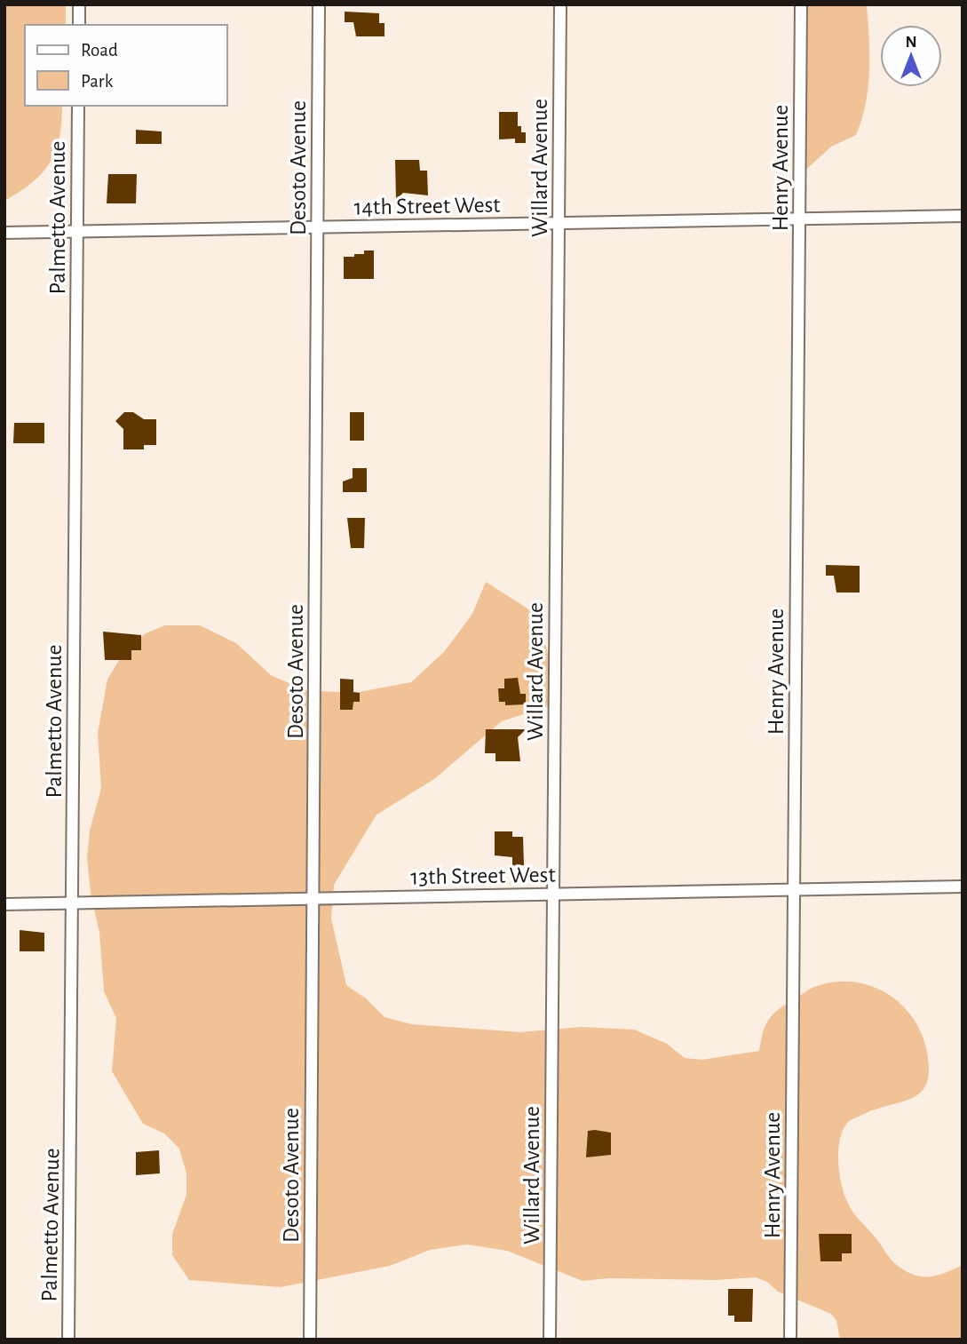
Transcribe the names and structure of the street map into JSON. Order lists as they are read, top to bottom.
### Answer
{
  "streets": {
    "street": [
      "Desoto Avenue",
      "Willard Avenue",
      "Henry Avenue",
      "14th Street West",
      "Palmetto Avenue",
      "13th Street West"
    ]
  },
  "crossings": [
    ["Desoto Avenue", "14th Street West"],
    ["Desoto Avenue", "13th Street West"],
    ["Willard Avenue", "14th Street West"],
    ["Willard Avenue", "13th Street West"],
    ["Henry Avenue", "14th Street West"],
    ["Henry Avenue", "13th Street West"],
    ["14th Street West", "Palmetto Avenue"],
    ["Palmetto Avenue", "13th Street West"]
  ],
  "legend": ["Road", "Park"],
  "north": "top"
}
